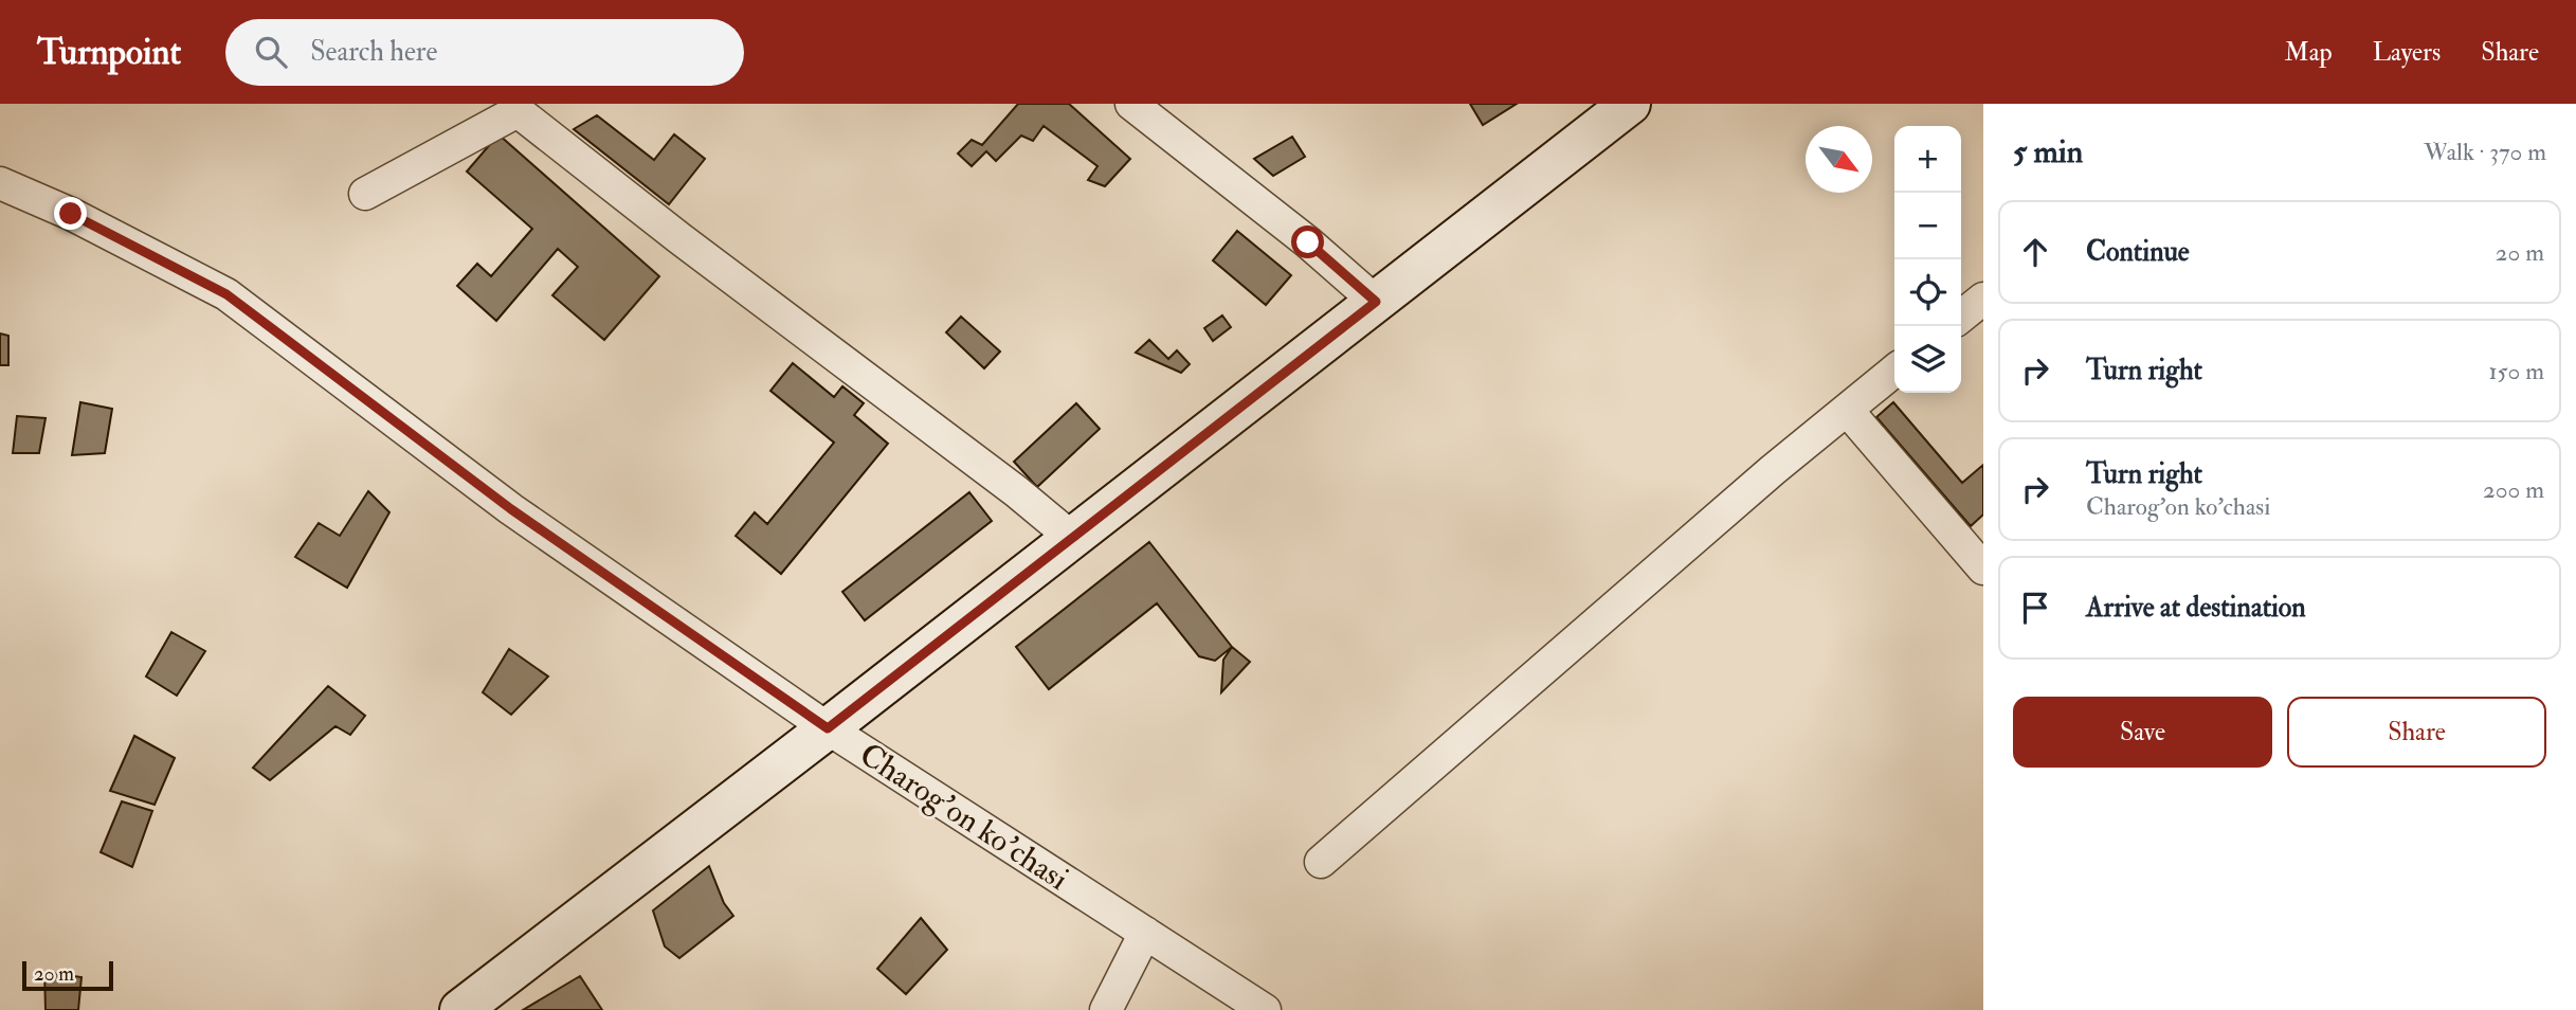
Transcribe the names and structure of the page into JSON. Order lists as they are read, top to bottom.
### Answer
{
  "streets": {
    "street": ["Charog'on ko'chasi"]
  },
  "scale_bar": "20 m",
  "north": "bottom right",
  "page": {
    "header": "Turnpoint",
    "search": "Search here",
    "nav": ["Map", "Layers", "Share"],
    "heading": ["5 min", "Walk · 370 m"],
    "map_buttons": ["+", "−"],
    "list": [
      ["Continue", "20 m"],
      ["Turn right", "150 m"],
      ["Turn right", "Charog'on ko'chasi", "200 m"],
      "Arrive at destination"
    ],
    "buttons": ["Save", "Share"],
    "scale": "20 m"
  }
}
